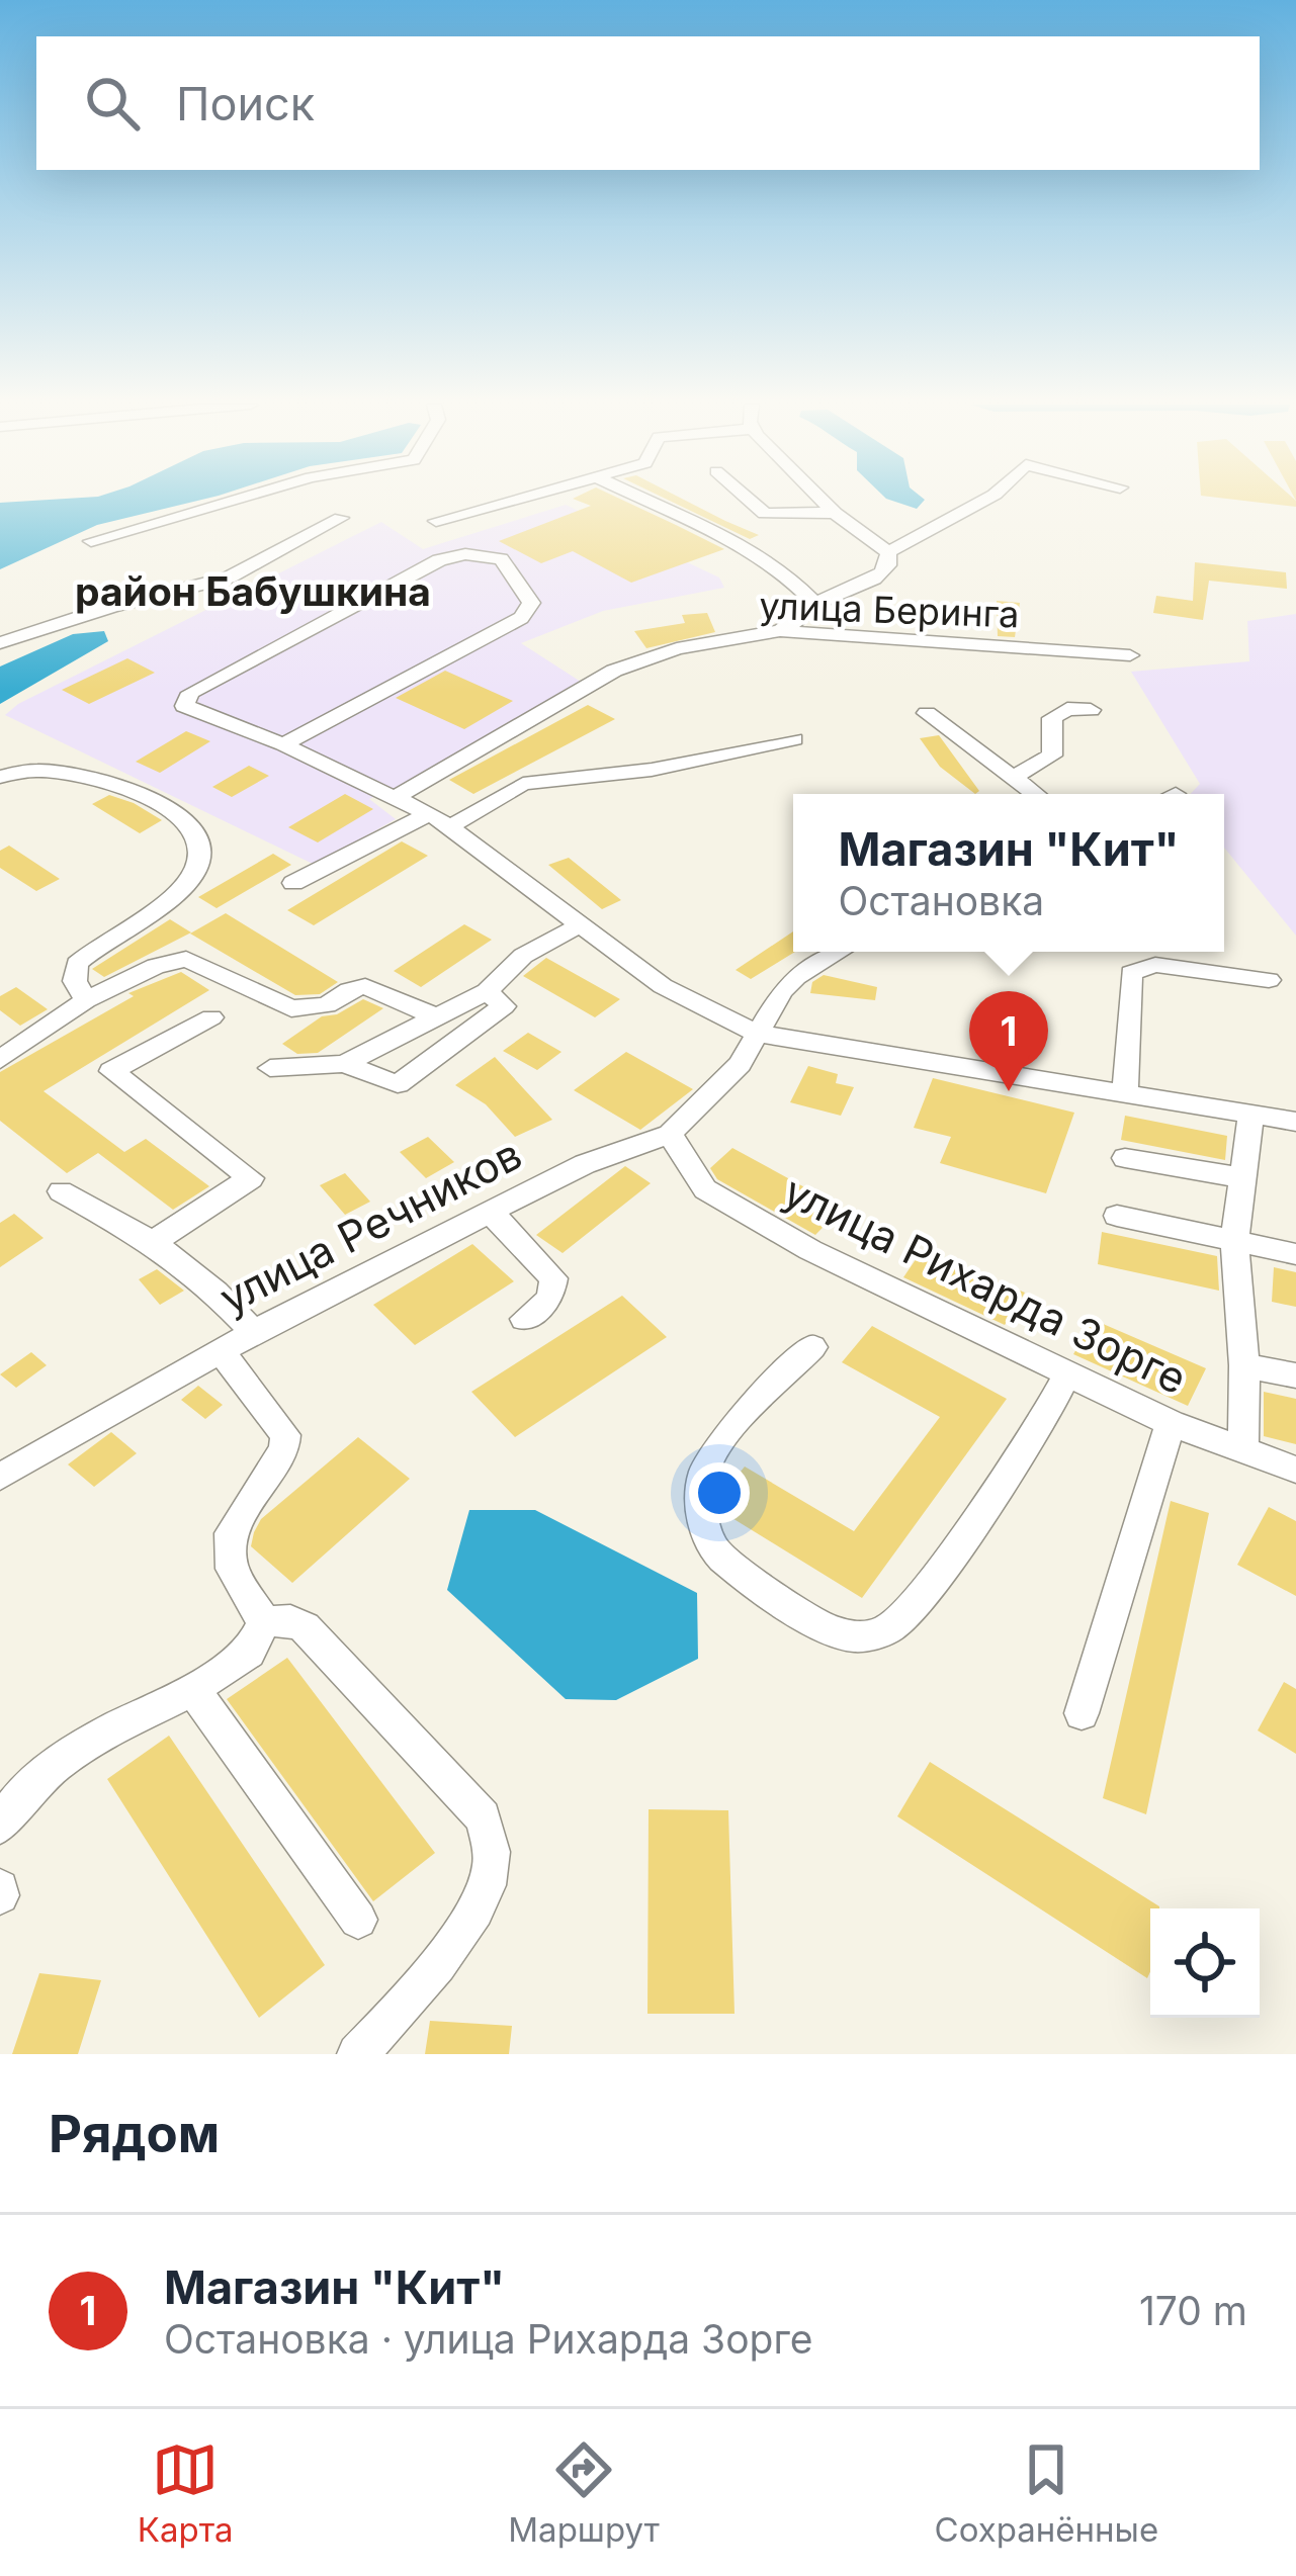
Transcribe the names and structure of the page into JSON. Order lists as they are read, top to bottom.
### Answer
{
  "streets": {
    "street": ["улица Беринга", "улица Речников", "улица Рихарда Зорге"]
  },
  "crossings": [
    ["улица Речников", "улица Рихарда Зорге"]
  ],
  "districts": ["район Бабушкина"],
  "page": {
    "search": "Поиск",
    "popup": ["Магазин \"Кит\"", "Остановка"],
    "pins": "1",
    "heading": "Рядом",
    "list": [
      {
        "mark": "1",
        "name": "Магазин \"Кит\"",
        "note": "Остановка · улица Рихарда Зорге",
        "value": "170 m"
      }
    ],
    "nav": ["Карта", "Маршрут", "Сохранённые"]
  }
}
